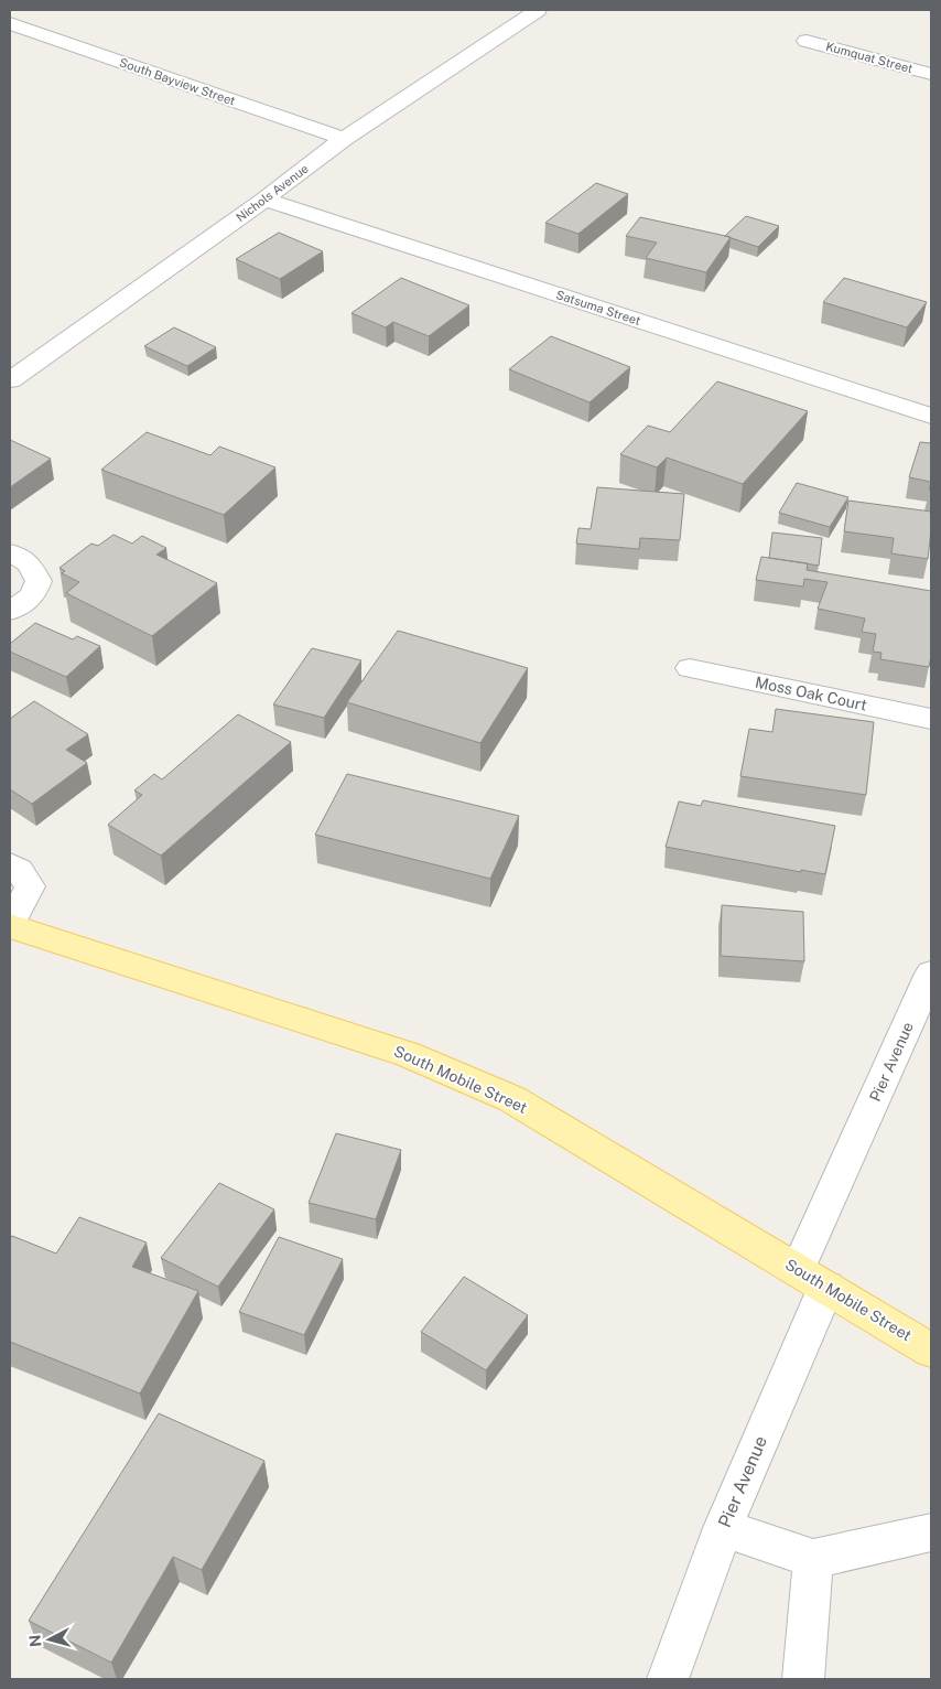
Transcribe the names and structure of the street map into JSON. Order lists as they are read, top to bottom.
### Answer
{
  "streets": {
    "main road": ["South Mobile Street"],
    "street": [
      "Kumquat Street",
      "South Bayview Street",
      "Nichols Avenue",
      "Satsuma Street",
      "Moss Oak Court",
      "Pier Avenue"
    ]
  },
  "crossings": [
    ["South Bayview Street", "Nichols Avenue"],
    ["Nichols Avenue", "Satsuma Street"],
    ["Pier Avenue", "South Mobile Street"]
  ],
  "north": "left"
}
